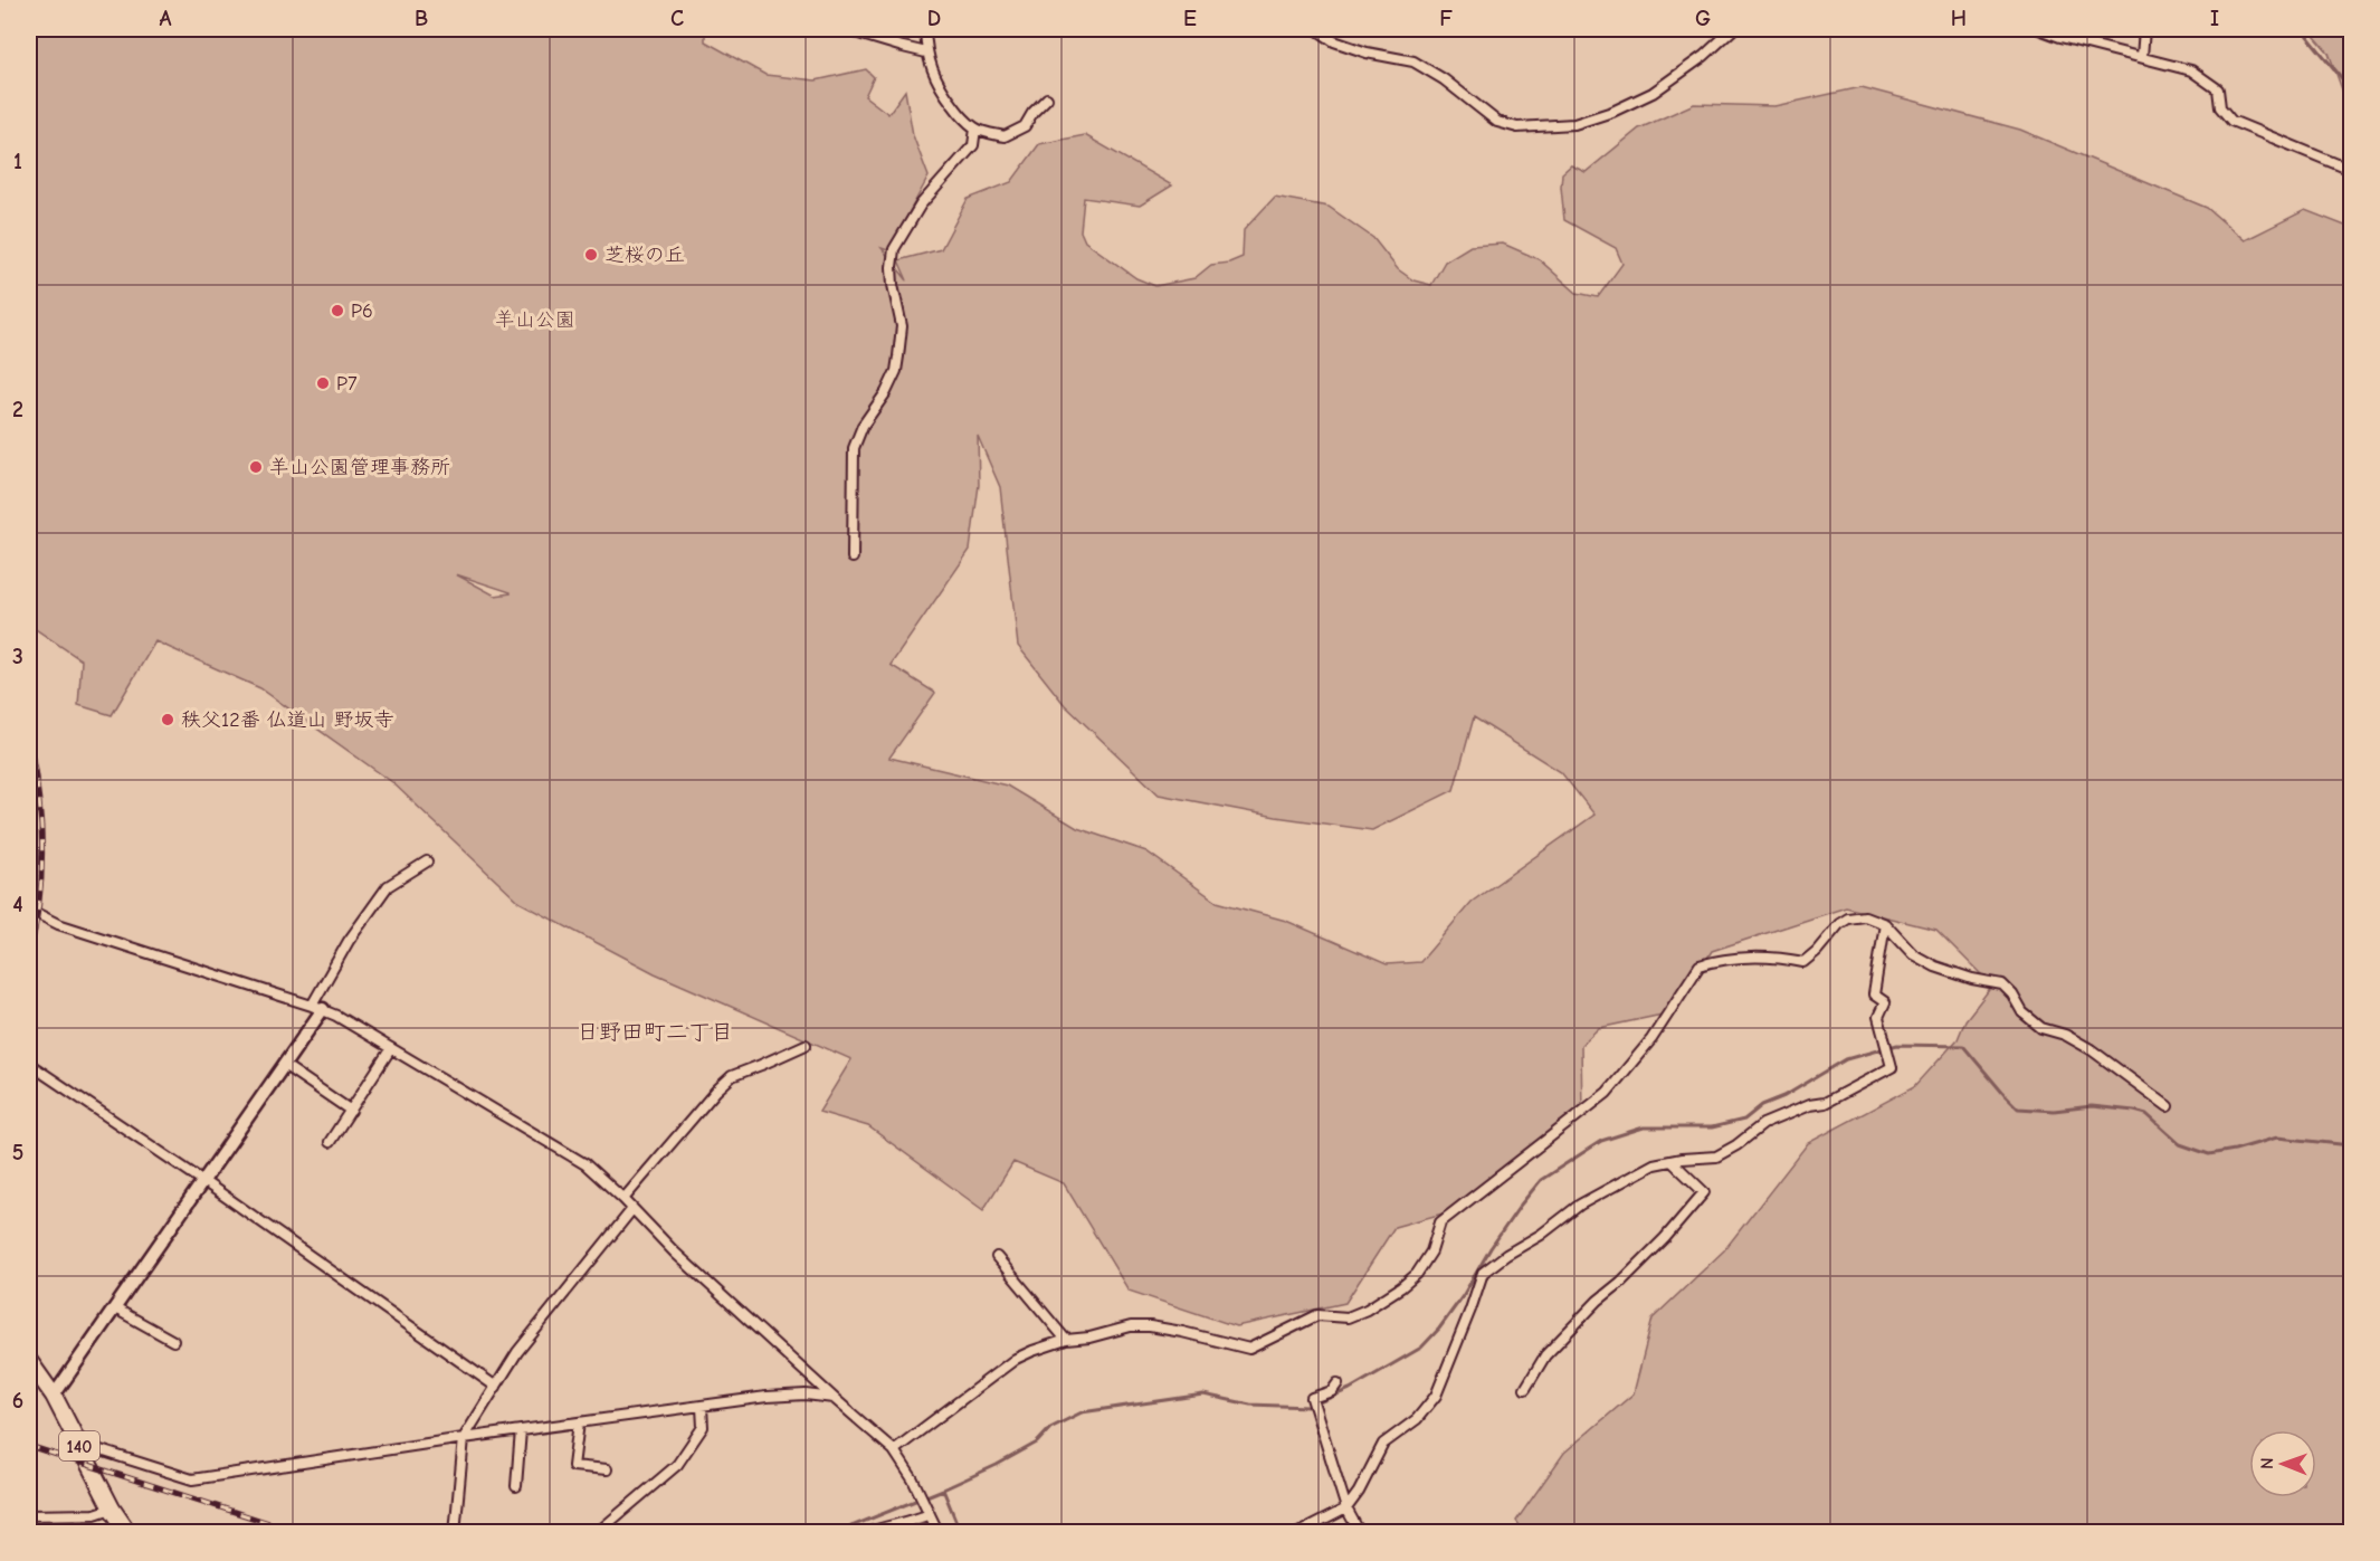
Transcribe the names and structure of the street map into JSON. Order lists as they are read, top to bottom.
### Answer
{
  "streets": {
    "highway": ["140"]
  },
  "districts": ["日野田町二丁目"],
  "parks": ["羊山公園"],
  "places": [
    "芝桜の丘",
    "P6",
    "P7",
    "羊山公園管理事務所",
    "秩父12番 仏道山 野坂寺"
  ],
  "north": "left",
  "grid": {
    "columns": [
      "A",
      "B",
      "C",
      "D",
      "E",
      "F",
      "G",
      "H",
      "I"
    ],
    "rows": [
      "1",
      "2",
      "3",
      "4",
      "5",
      "6"
    ]
  }
}
